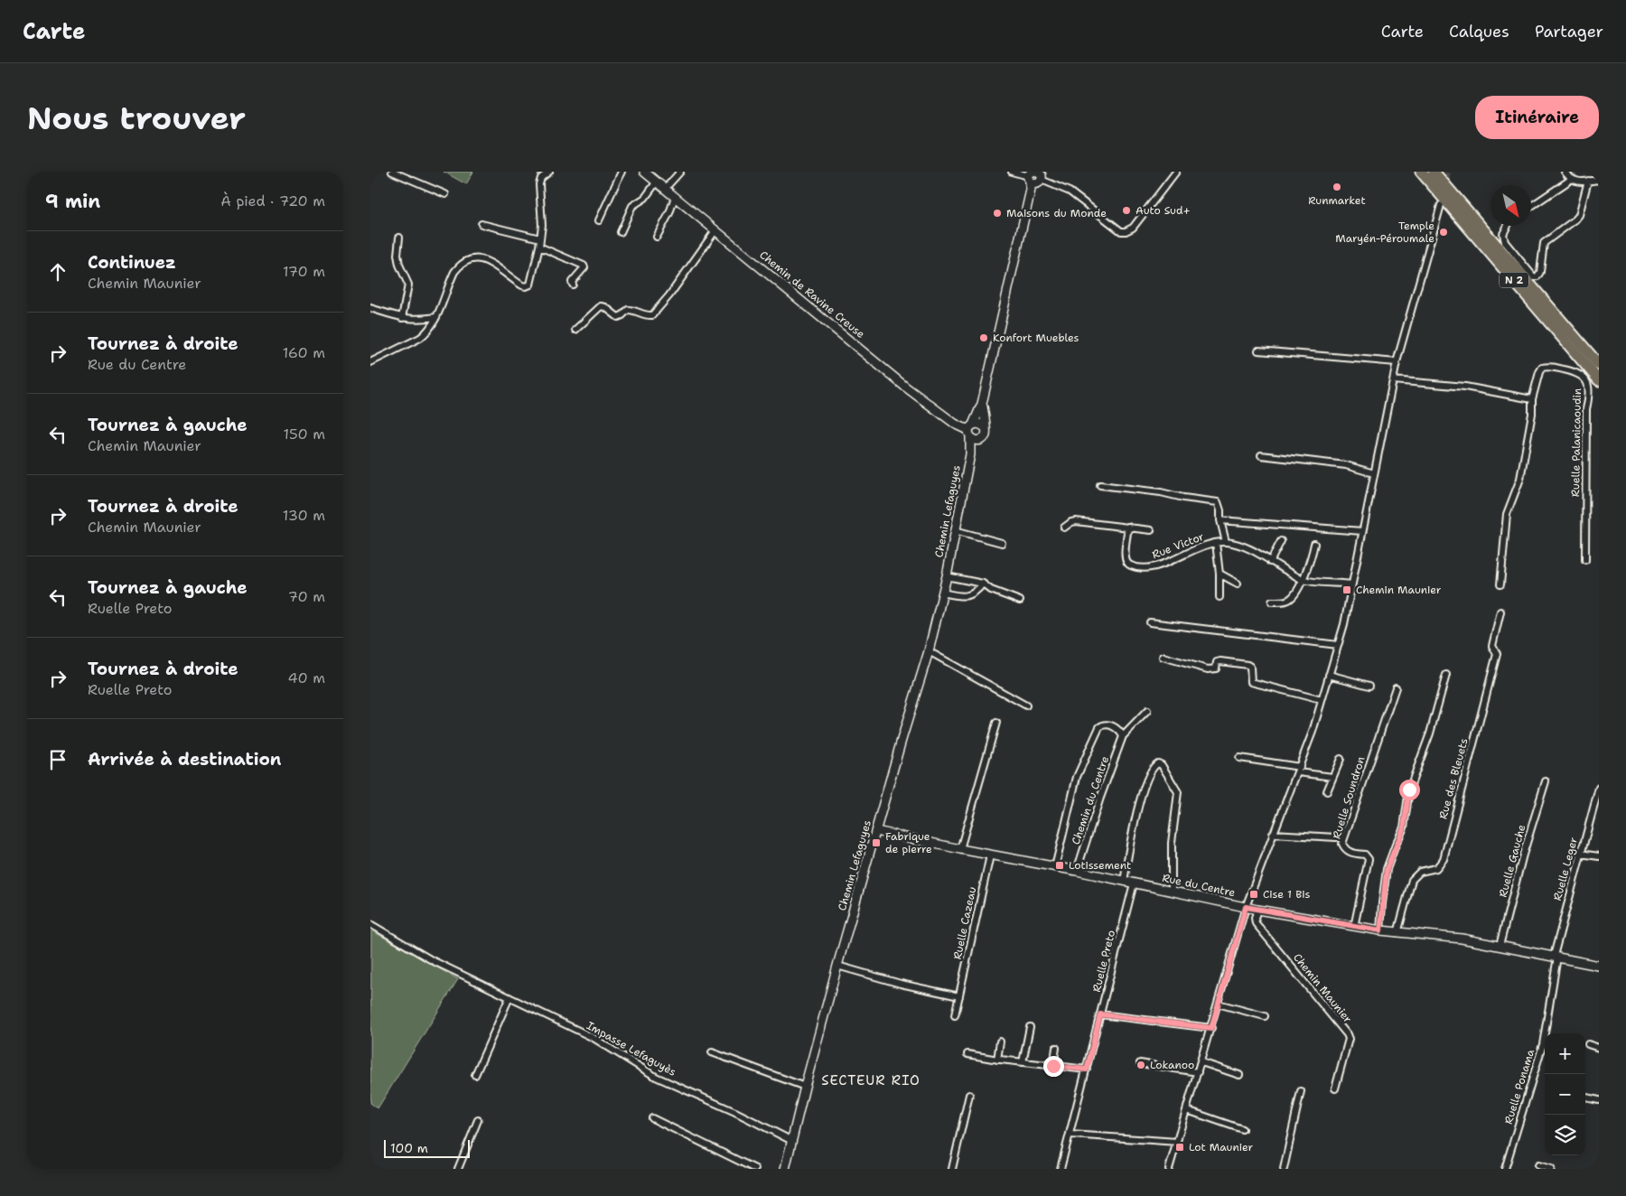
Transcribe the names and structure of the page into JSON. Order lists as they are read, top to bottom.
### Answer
{
  "streets": {
    "highway": ["N 2"],
    "main road": ["Chemin de Ravine Creuse", "Chemin Lefaguyes", "Rue du Centre"],
    "street": [
      "Ruelle Palanicaoudin",
      "Rue Victor",
      "Rue des Bleuets",
      "Ruelle Soundron",
      "Chemin du Centre",
      "Ruelle Gauche",
      "Ruelle Leger",
      "Ruelle Cazeau",
      "Ruelle Preto",
      "Chemin Maunier",
      "Impasse Lefaguyès",
      "Ruelle Ponama"
    ]
  },
  "crossings": [
    ["Chemin de Ravine Creuse", "Chemin Lefaguyes"],
    ["Chemin Lefaguyes", "Rue du Centre"],
    ["Chemin Lefaguyes", "Impasse Lefaguyès"],
    ["Rue des Bleuets", "Rue du Centre"],
    ["Ruelle Soundron", "Rue du Centre"],
    ["Chemin du Centre", "Rue du Centre"],
    ["Ruelle Gauche", "Rue du Centre"],
    ["Ruelle Leger", "Rue du Centre"],
    ["Ruelle Leger", "Ruelle Ponama"],
    ["Rue du Centre", "Ruelle Cazeau"],
    ["Rue du Centre", "Ruelle Preto"],
    ["Rue du Centre", "Chemin Maunier"],
    ["Rue du Centre", "Ruelle Ponama"]
  ],
  "districts": ["SECTEUR RIO"],
  "places": {
    "other": [
      "Runmarket",
      "Auto Sud+",
      "Maisons du Monde",
      "Temple Maryén-Péroumale",
      "Konfort Muebles",
      "Lokanoo"
    ],
    "transit": [
      "Chemin Maunier",
      "Fabrique de pierre",
      "Lotissement",
      "Cise 1 Bis",
      "Lot Maunier"
    ]
  },
  "scale_bar": "100 m",
  "north": "bottom right",
  "page": {
    "header": "Carte",
    "nav": ["Carte", "Calques", "Partager"],
    "buttons": "Itinéraire",
    "title": "Nous trouver",
    "heading": ["9 min", "À pied · 720 m"],
    "list": [
      ["Continuez", "Chemin Maunier", "170 m"],
      ["Tournez à droite", "Rue du Centre", "160 m"],
      ["Tournez à gauche", "Chemin Maunier", "150 m"],
      ["Tournez à droite", "Chemin Maunier", "130 m"],
      ["Tournez à gauche", "Ruelle Preto", "70 m"],
      ["Tournez à droite", "Ruelle Preto", "40 m"],
      "Arrivée à destination"
    ],
    "map_buttons": ["+", "−"],
    "scale": "100 m"
  }
}
